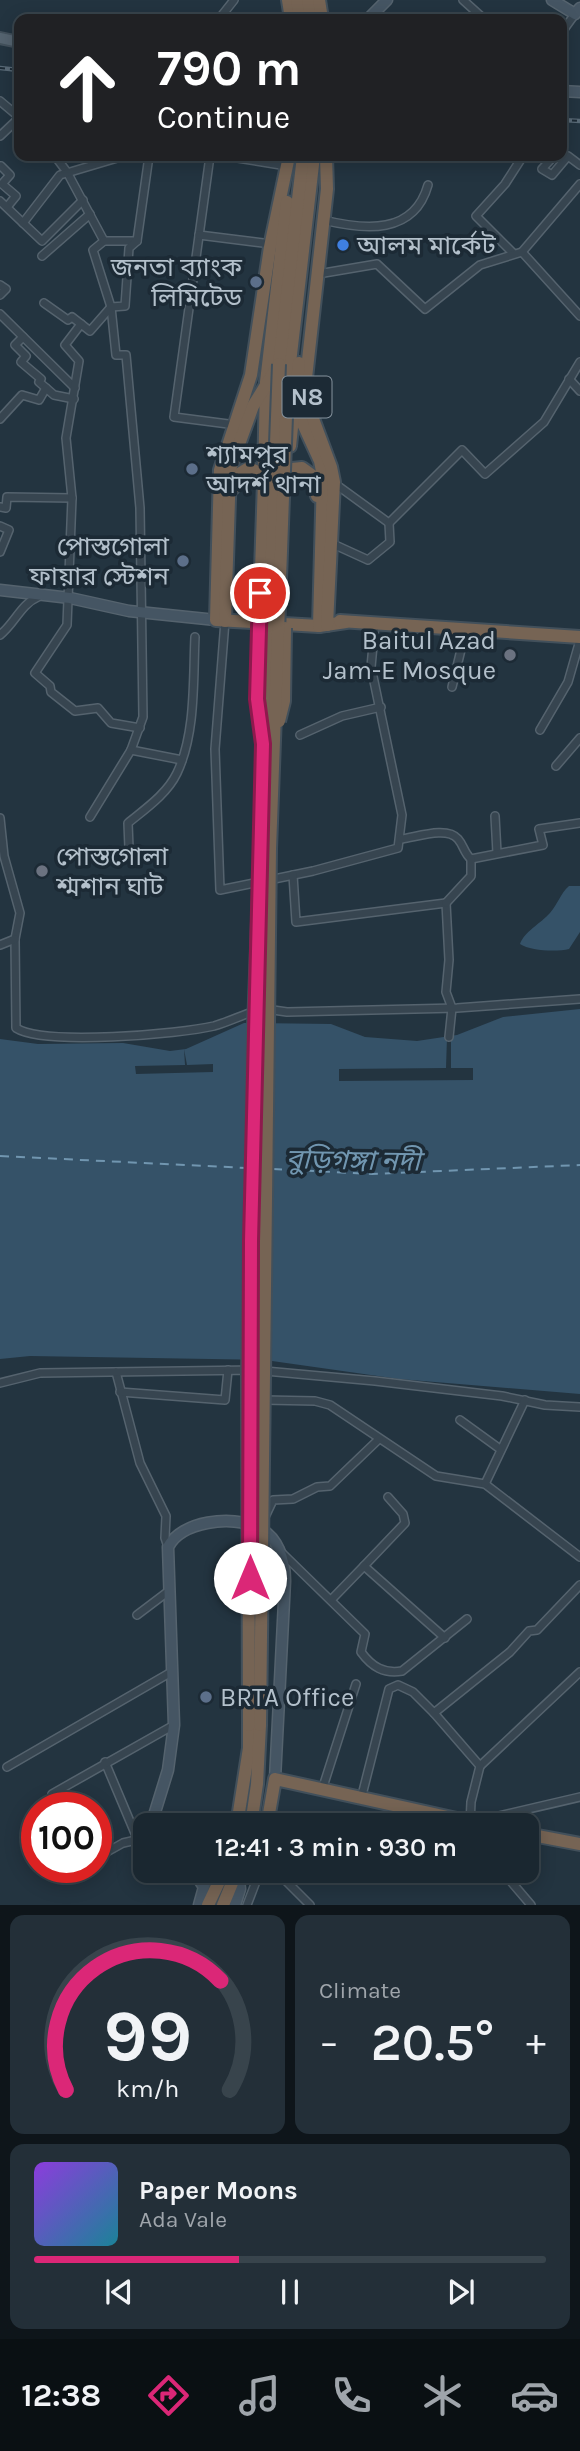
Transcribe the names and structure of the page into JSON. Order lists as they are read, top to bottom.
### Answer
{
  "streets": {
    "highway": ["N8"]
  },
  "water": ["বুড়িগঙ্গা নদী"],
  "places": [
    "আলম মার্কেট",
    "জনতা ব্যাংক লিমিটেড",
    "শ্যামপুর আদর্শ থানা",
    "পোস্তগোলা ফায়ার স্টেশন",
    "Baitul Azad Jam-E Mosque",
    "পোস্তগোলা শ্মশান ঘাট",
    "BRTA Office"
  ],
  "page": {
    "turn": ["790 m", "Continue"],
    "limit": "100",
    "trip": "12:41 · 3 min · 930 m",
    "tile": "Climate",
    "heat": ["−", "20.5°", "+"],
    "song": ["Paper Moons", "Ada Vale"],
    "tabs": "12:38",
    "gauge": ["99", "km/h"]
  }
}
